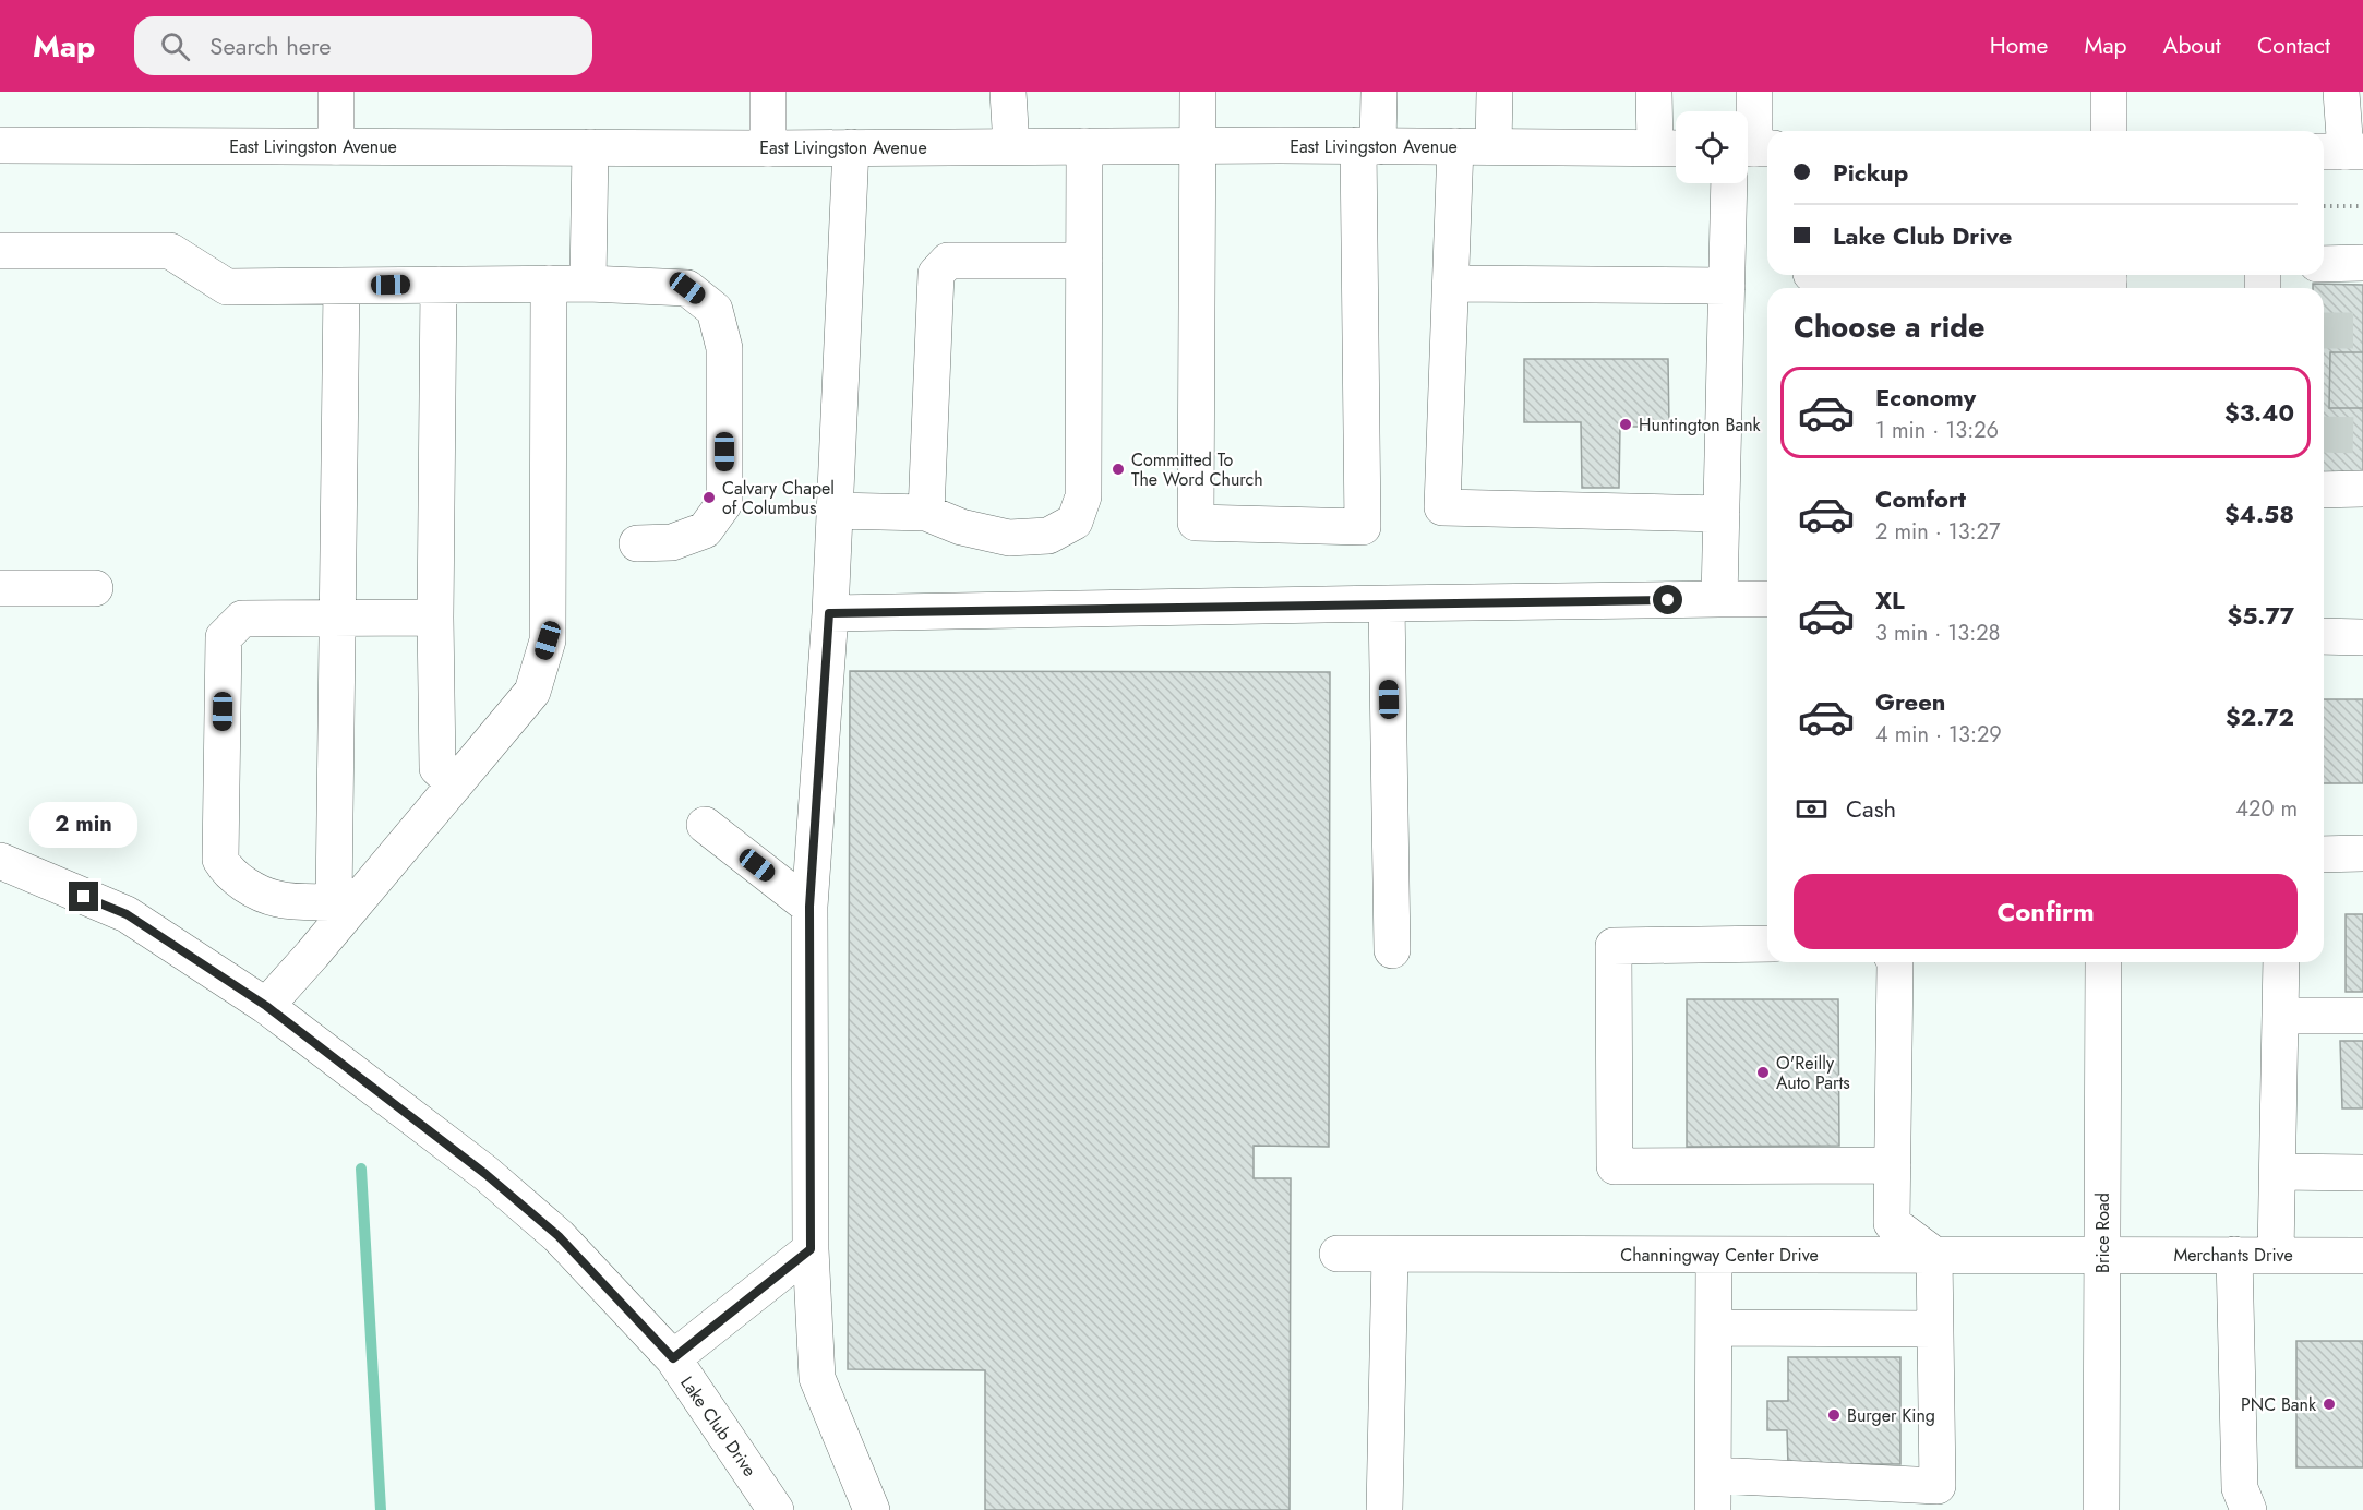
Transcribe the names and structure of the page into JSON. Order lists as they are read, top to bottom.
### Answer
{
  "streets": {
    "main road": [
      "East Livingston Avenue",
      "Brice Road",
      "Channingway Center Drive",
      "Merchants Drive",
      "Lake Club Drive"
    ]
  },
  "crossings": [
    ["Brice Road", "Channingway Center Drive"],
    ["Brice Road", "Merchants Drive"],
    ["Channingway Center Drive", "Merchants Drive"]
  ],
  "places": [
    "Huntington Bank",
    "Committed To The Word Church",
    "Calvary Chapel of Columbus",
    "O'Reilly Auto Parts",
    "PNC Bank",
    "Burger King"
  ],
  "page": {
    "header": "Map",
    "search": "Search here",
    "nav": [
      "Home",
      "Map",
      "About",
      "Contact"
    ],
    "banner": ["Pickup", "Lake Club Drive"],
    "heading": "Choose a ride",
    "list": [
      {
        "name": "Economy",
        "note": "1 min · 13:26",
        "value": "$3.40"
      },
      {
        "name": "Comfort",
        "note": "2 min · 13:27",
        "value": "$4.58"
      },
      {
        "name": "XL",
        "note": "3 min · 13:28",
        "value": "$5.77"
      },
      {
        "name": "Green",
        "note": "4 min · 13:29",
        "value": "$2.72"
      }
    ],
    "pay": ["Cash", "420 m"],
    "bubble": "2 min",
    "buttons": "Confirm"
  }
}
